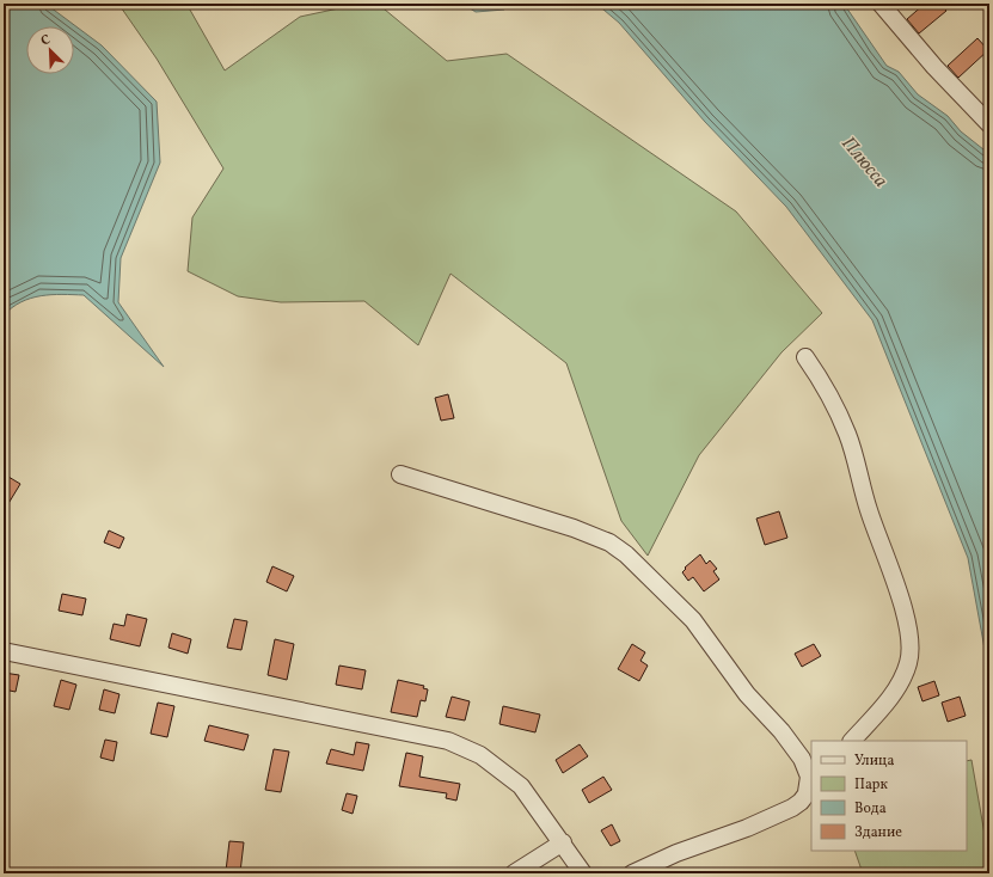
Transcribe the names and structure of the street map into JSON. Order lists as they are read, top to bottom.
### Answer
{
  "water": ["Плюсса"],
  "legend": [
    "Улица",
    "Парк",
    "Вода",
    "Здание"
  ],
  "north": "top left"
}
